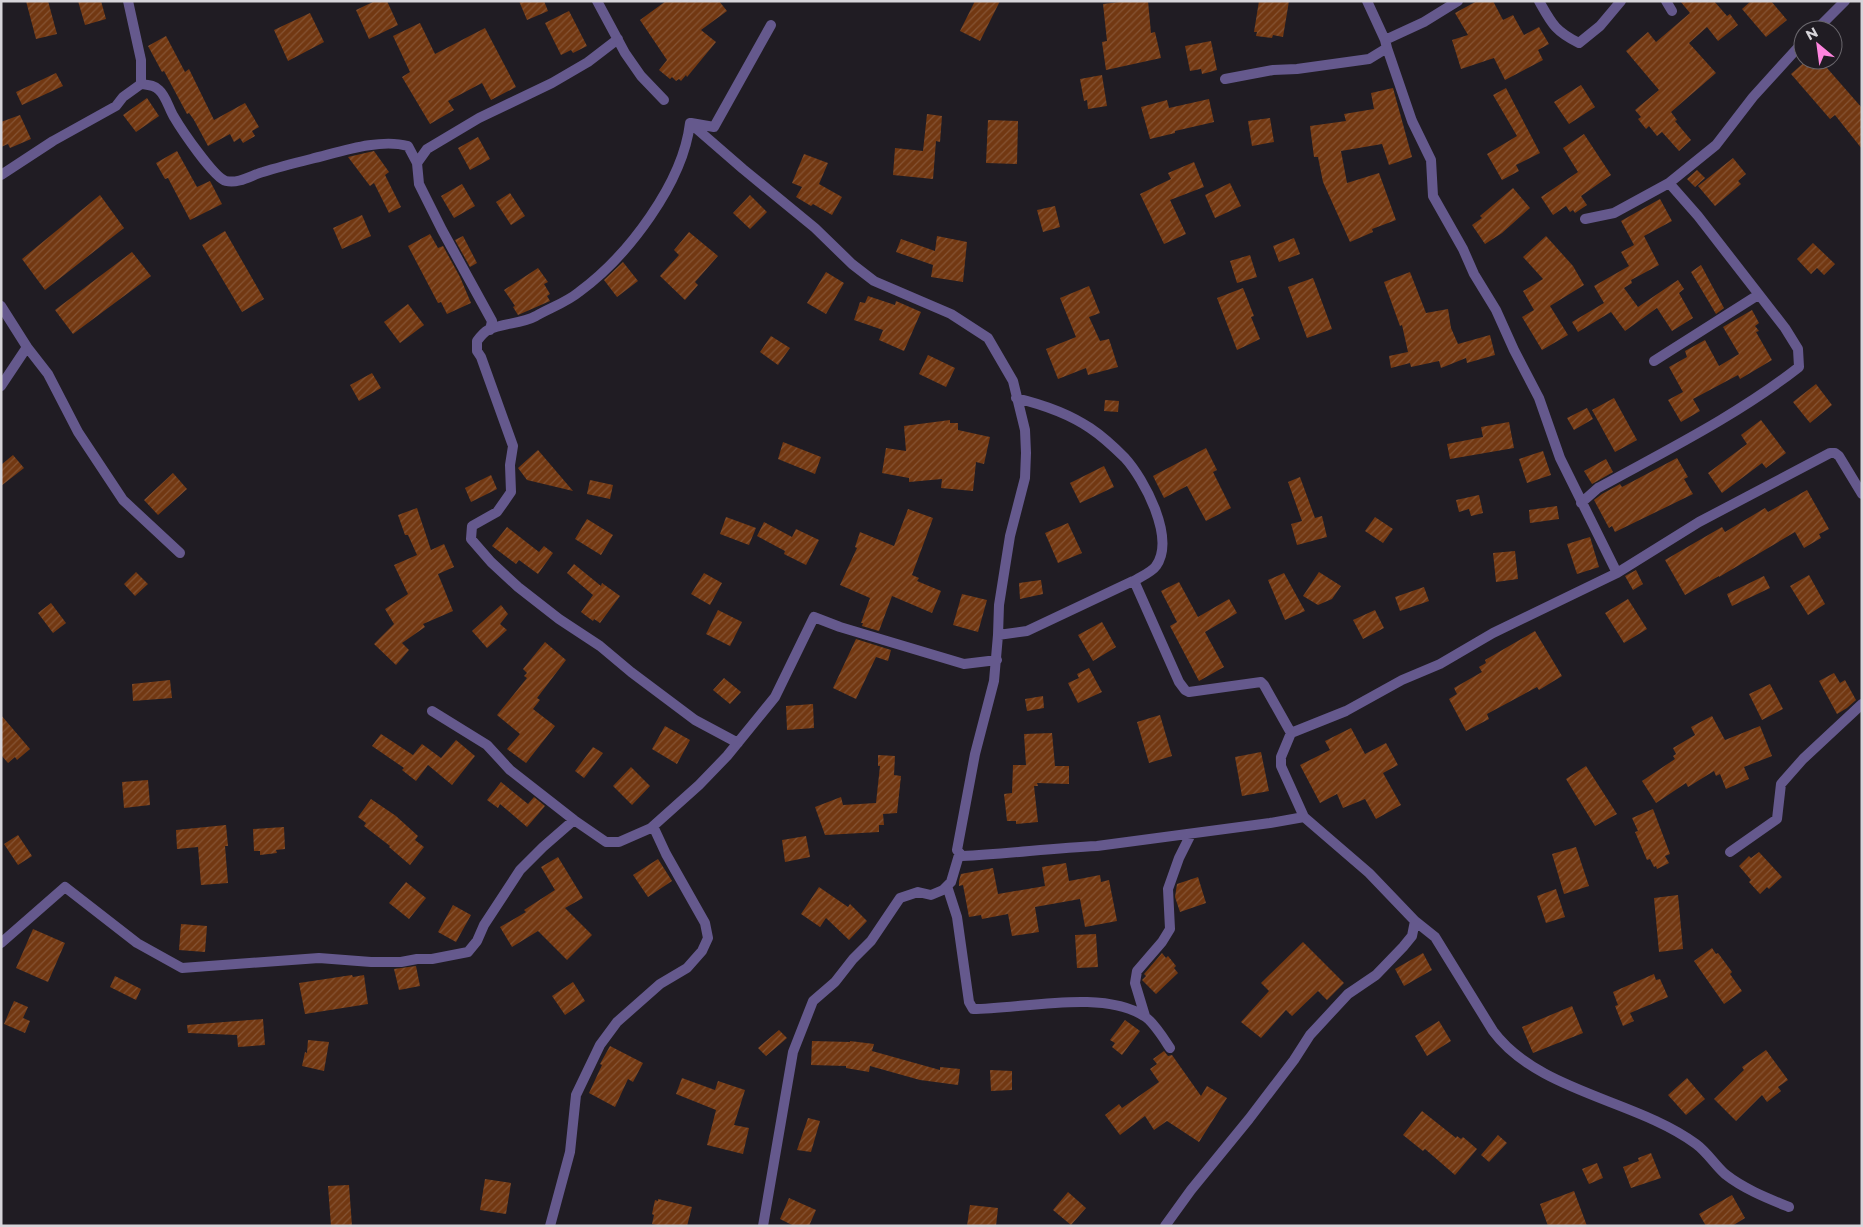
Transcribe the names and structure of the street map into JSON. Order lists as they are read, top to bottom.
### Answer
{
  "north": "top left"
}
